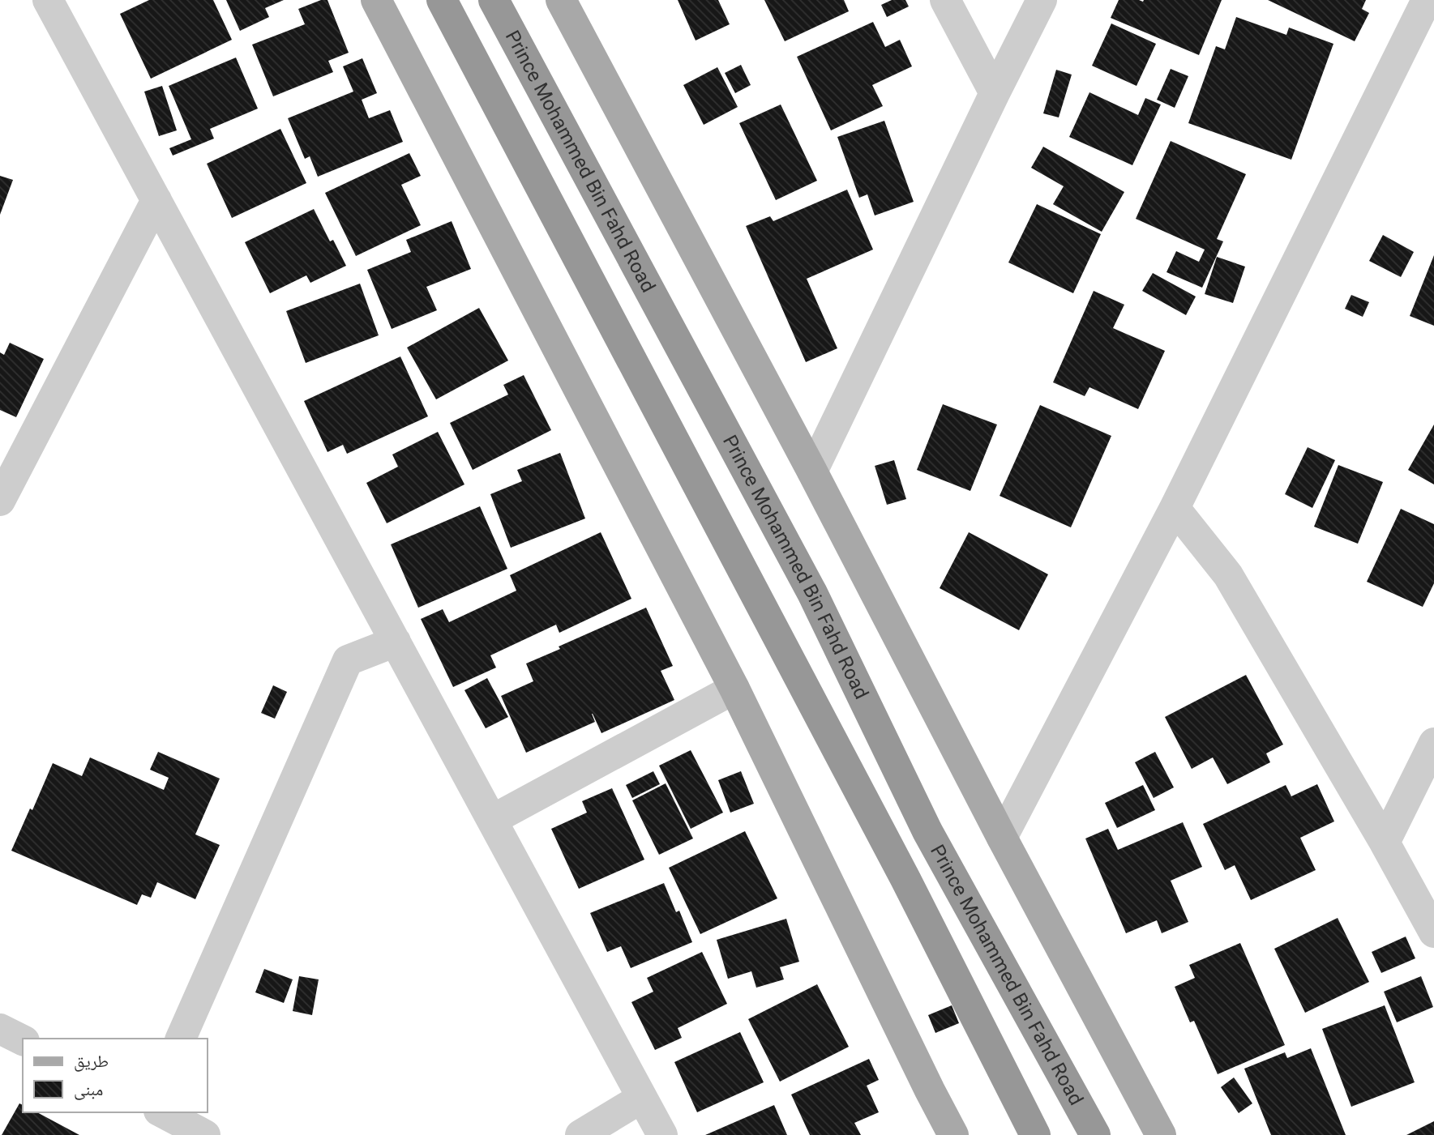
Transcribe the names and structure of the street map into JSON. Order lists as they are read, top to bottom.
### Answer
{
  "streets": {
    "highway": ["Prince Mohammed Bin Fahd Road"]
  },
  "legend": ["طريق", "مبنى"]
}
